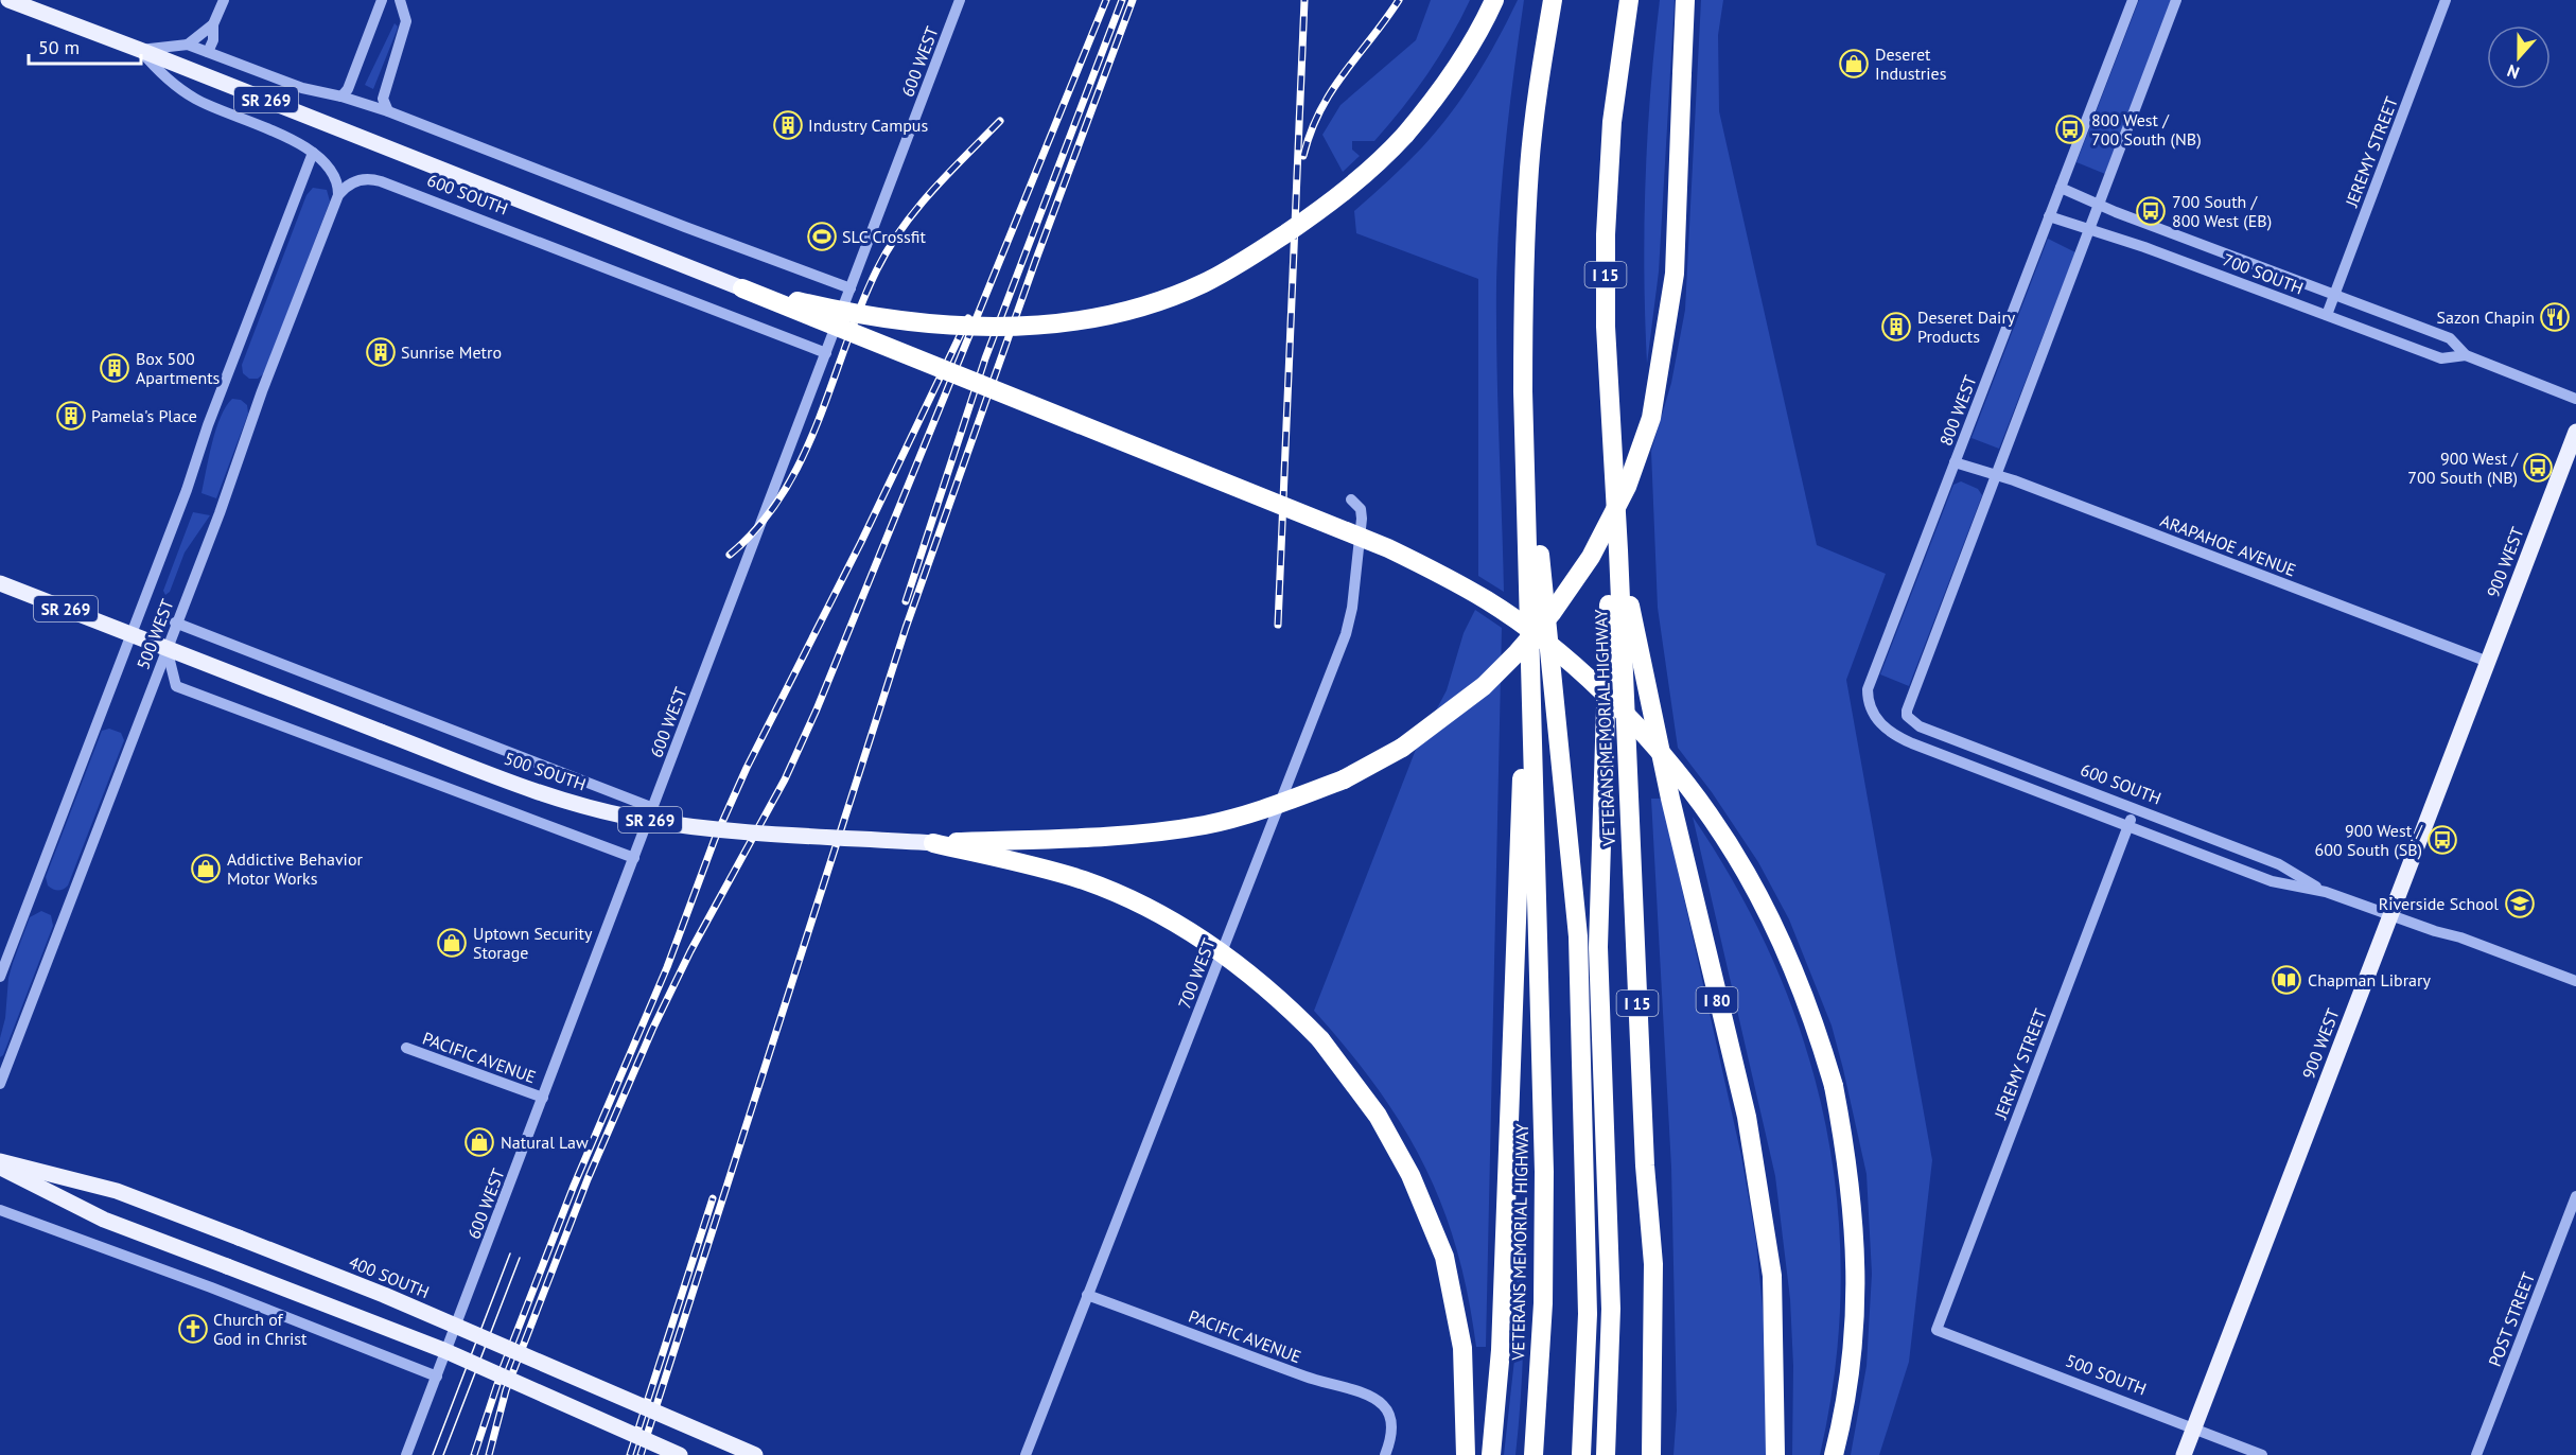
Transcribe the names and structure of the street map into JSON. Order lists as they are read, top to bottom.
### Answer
{
  "streets": {
    "highway": ["I 15", "VETERANS MEMORIAL HIGHWAY", "I 80"],
    "main road": [
      "SR 269",
      "600 SOUTH",
      "900 WEST",
      "500 SOUTH",
      "400 SOUTH"
    ],
    "street": [
      "600 WEST",
      "JEREMY STREET",
      "700 SOUTH",
      "800 WEST",
      "ARAPAHOE AVENUE",
      "500 WEST",
      "700 WEST",
      "PACIFIC AVENUE",
      "POST STREET"
    ]
  },
  "crossings": [
    ["600 WEST", "600 SOUTH"],
    ["600 WEST", "500 SOUTH"],
    ["600 WEST", "PACIFIC AVENUE"],
    ["JEREMY STREET", "600 SOUTH"],
    ["JEREMY STREET", "700 SOUTH"],
    ["JEREMY STREET", "500 SOUTH"],
    ["600 SOUTH", "800 WEST"],
    ["600 SOUTH", "ARAPAHOE AVENUE"],
    ["600 SOUTH", "900 WEST"],
    ["600 SOUTH", "500 WEST"],
    ["700 SOUTH", "800 WEST"],
    ["800 WEST", "ARAPAHOE AVENUE"],
    ["ARAPAHOE AVENUE", "900 WEST"],
    ["900 WEST", "500 SOUTH"],
    ["500 WEST", "500 SOUTH"],
    ["VETERANS MEMORIAL HIGHWAY", "I 80"],
    ["700 WEST", "PACIFIC AVENUE"]
  ],
  "places": {
    "shop": [
      "Deseret Industries",
      "Addictive Behavior Motor Works",
      "Uptown Security Storage",
      "Natural Law"
    ],
    "building": [
      "Industry Campus",
      "Deseret Dairy Products",
      "Sunrise Metro",
      "Box 500 Apartments",
      "Pamela's Place"
    ],
    "bus stop": [
      "800 West / 700 South (NB)",
      "700 South / 800 West (EB)",
      "900 West / 700 South (NB)",
      "900 West / 600 South (SB)"
    ],
    "sports": ["SLC Crossfit"],
    "restaurant": ["Sazon Chapin"],
    "school or university": ["Riverside School"],
    "library": ["Chapman Library"],
    "church": ["Church of God in Christ"]
  },
  "scale_bar": "50 m",
  "north": "bottom"
}
